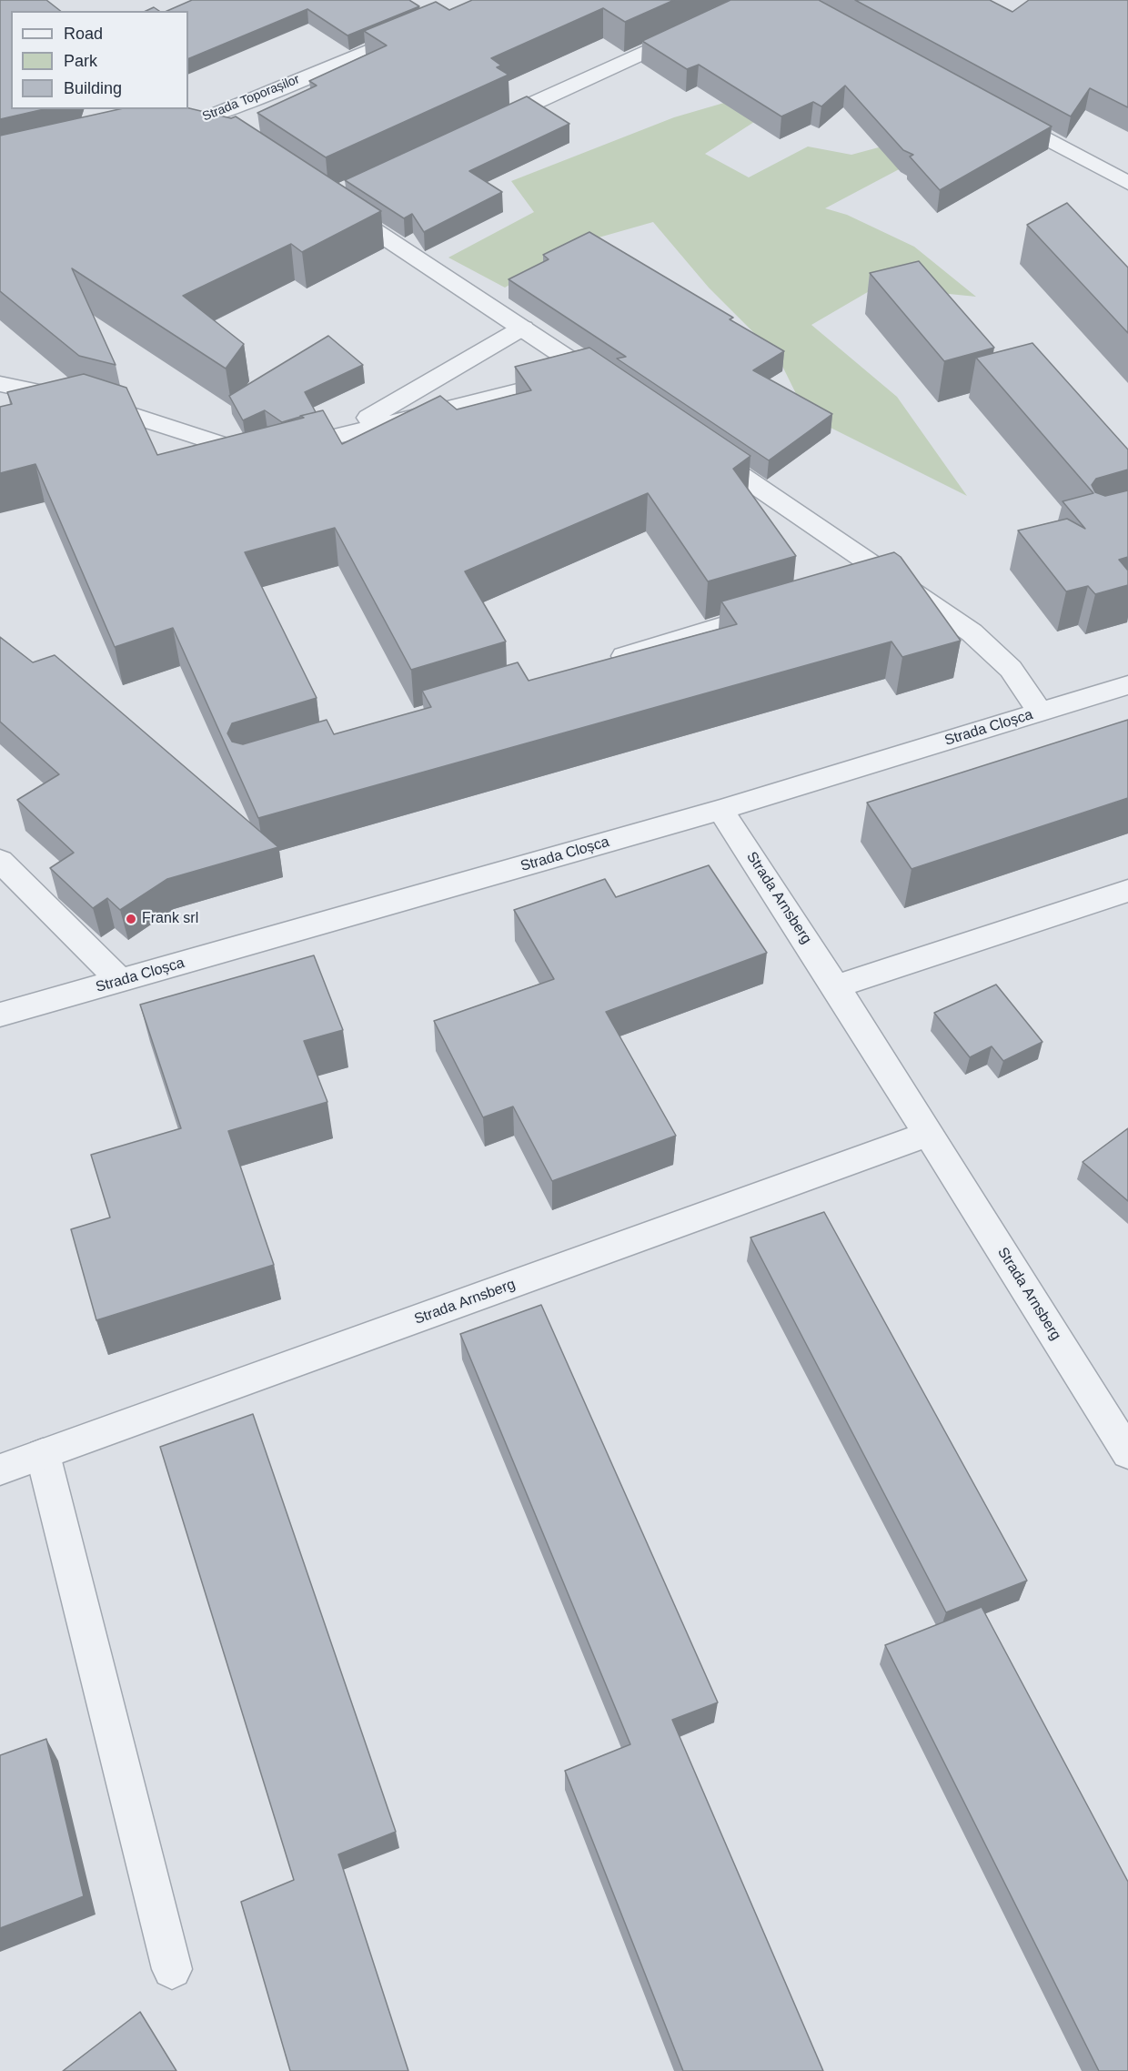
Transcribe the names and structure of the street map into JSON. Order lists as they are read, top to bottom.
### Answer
{
  "streets": {
    "street": ["Strada Toporașilor", "Strada Cloșca", "Strada Arnsberg"]
  },
  "crossings": [
    ["Strada Cloșca", "Strada Arnsberg"]
  ],
  "places": ["Frank srl"],
  "legend": ["Road", "Park", "Building"]
}
